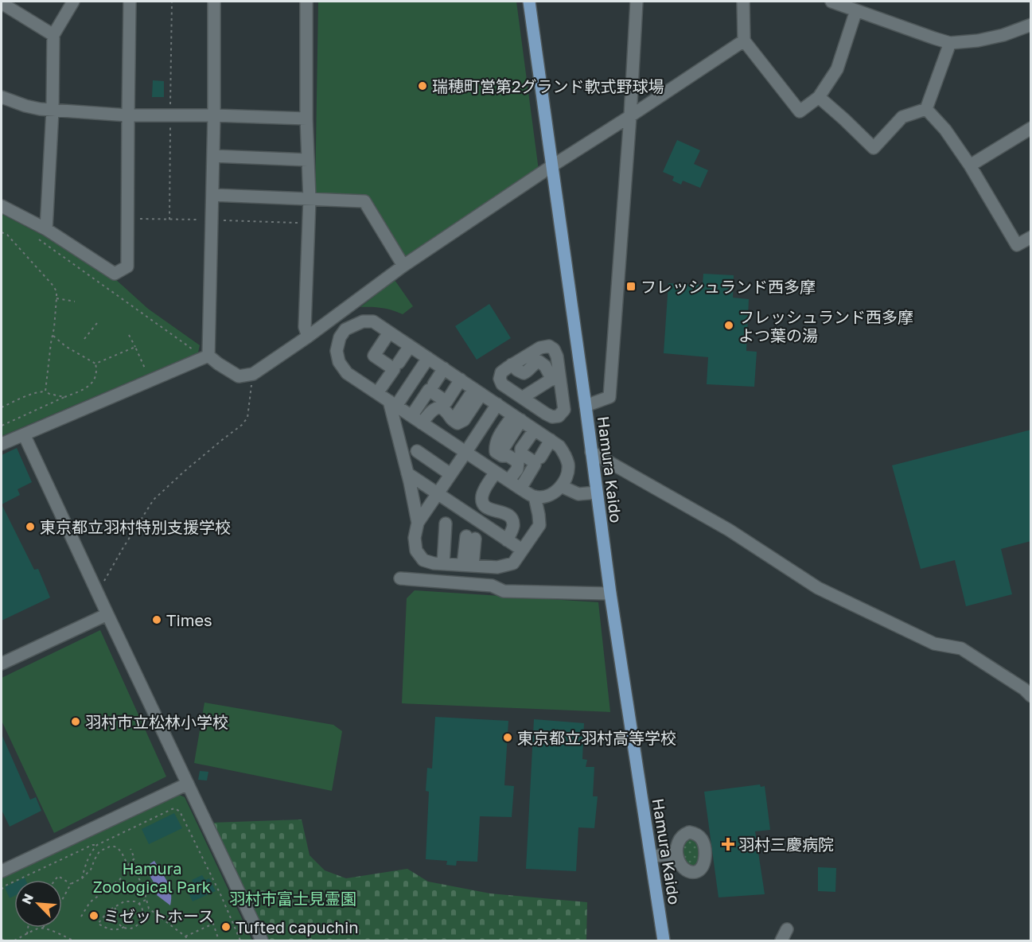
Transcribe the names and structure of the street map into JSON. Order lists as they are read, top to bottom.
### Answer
{
  "streets": {
    "main road": ["Hamura Kaido"]
  },
  "parks": ["Hamura Zoological Park", "羽村市富士見霊園"],
  "places": {
    "other": [
      "瑞穂町営第2グランド軟式野球場",
      "フレッシュランド西多摩 よつ葉の湯",
      "東京都立羽村特別支援学校",
      "Times",
      "羽村市立松林小学校",
      "東京都立羽村高等学校",
      "ミゼットホース",
      "Tufted capuchin"
    ],
    "transit": ["フレッシュランド西多摩"],
    "health": ["羽村三慶病院"]
  },
  "north": "top left"
}
